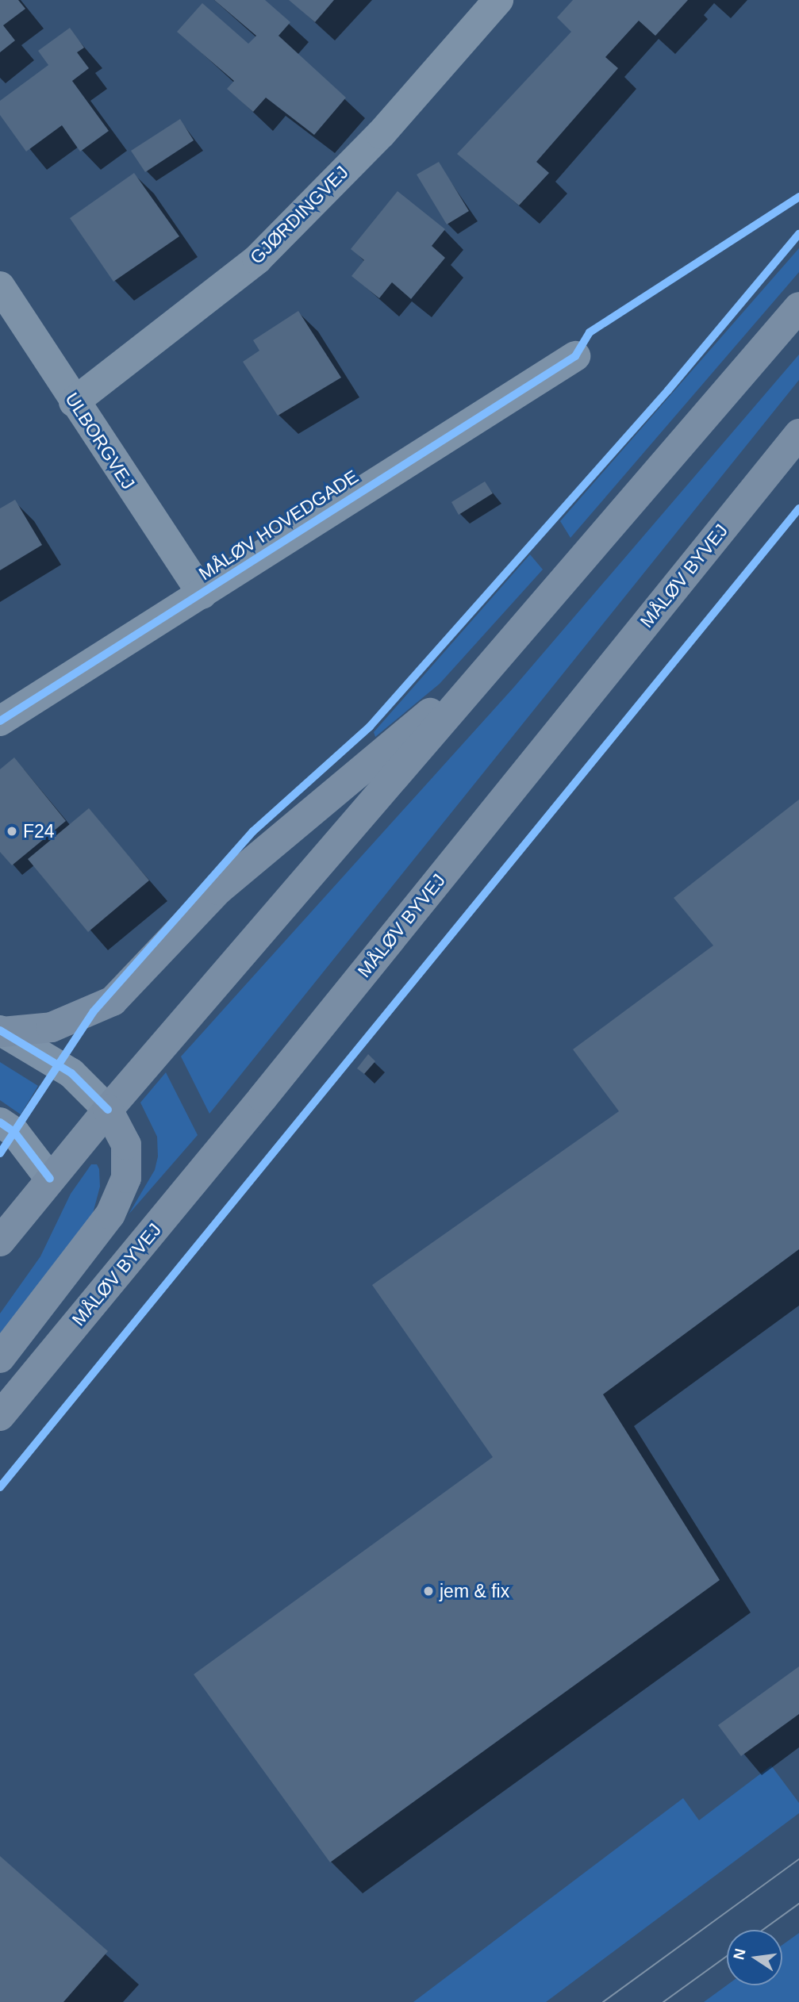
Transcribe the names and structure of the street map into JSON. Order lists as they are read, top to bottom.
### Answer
{
  "streets": {
    "main road": ["MÅLØV BYVEJ"],
    "street": ["GJØRDINGVEJ", "ULBORGVEJ", "MÅLØV HOVEDGADE"]
  },
  "crossings": [
    ["GJØRDINGVEJ", "ULBORGVEJ"],
    ["ULBORGVEJ", "MÅLØV HOVEDGADE"]
  ],
  "places": ["F24", "jem & fix"],
  "north": "left"
}
